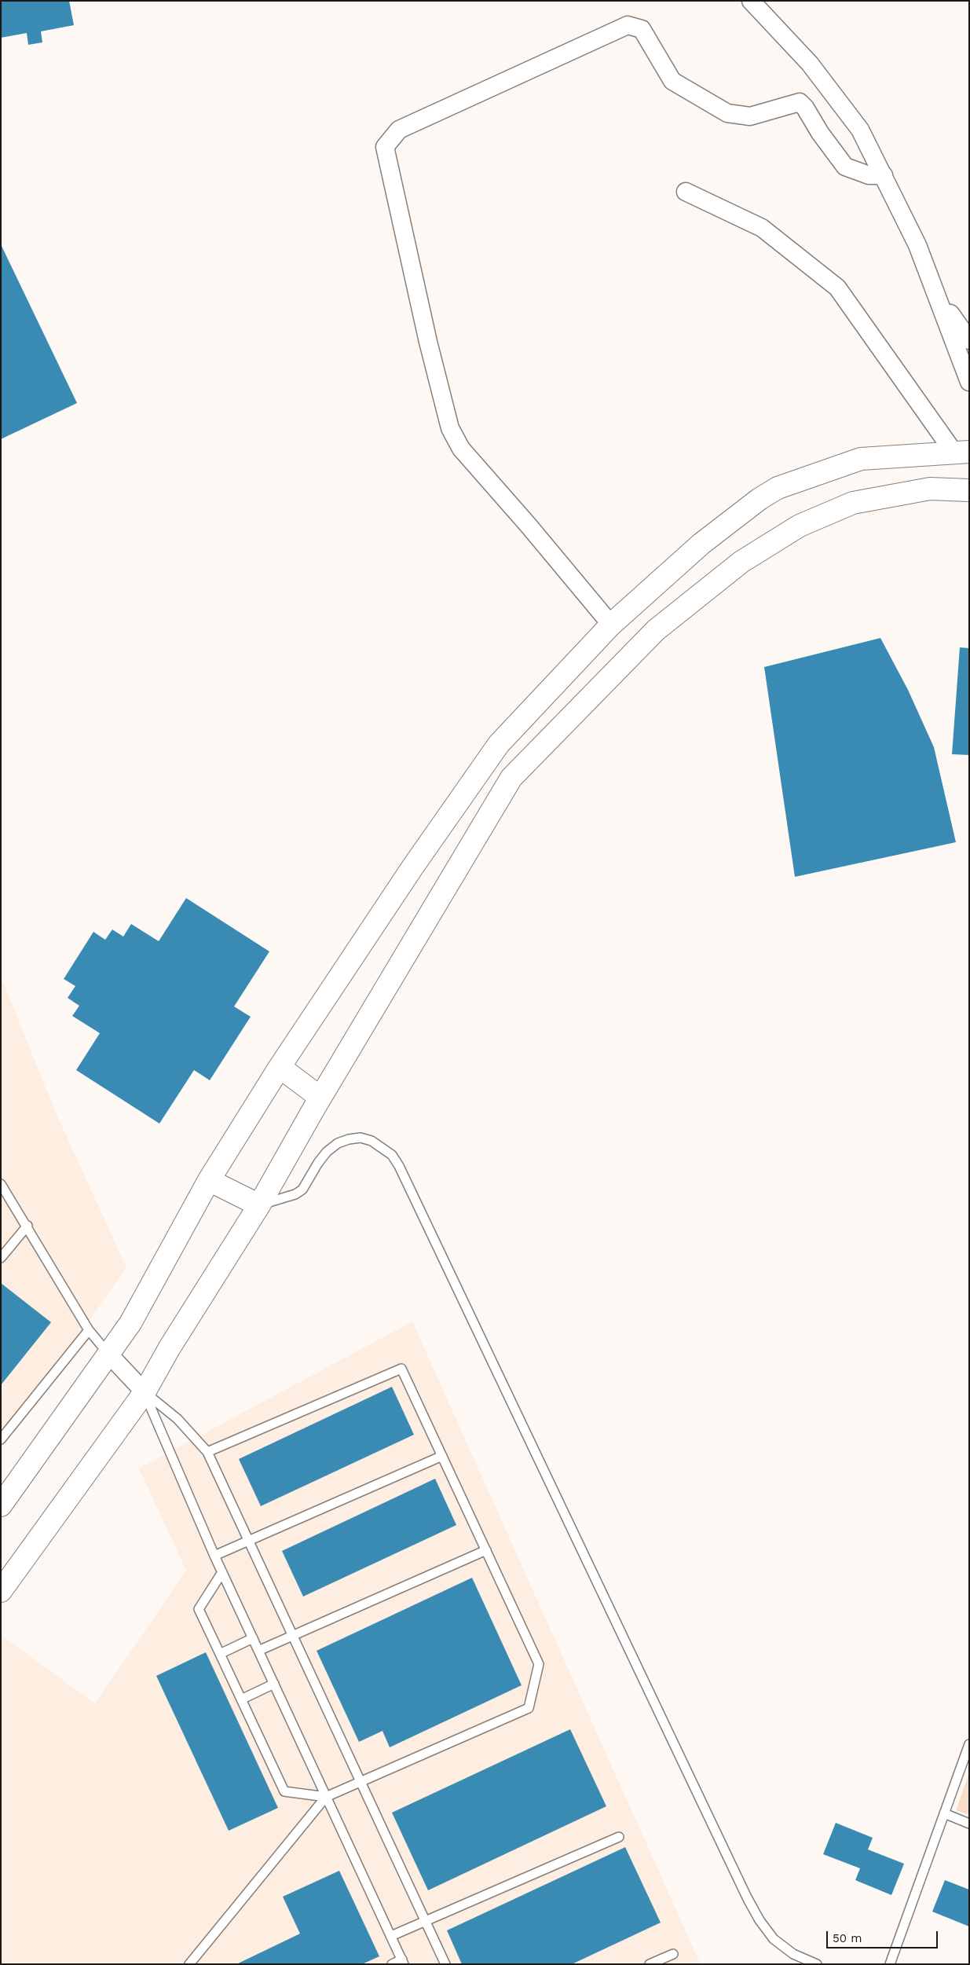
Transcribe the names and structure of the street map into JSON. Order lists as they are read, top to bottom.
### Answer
{
  "scale_bar": "50 m"
}
